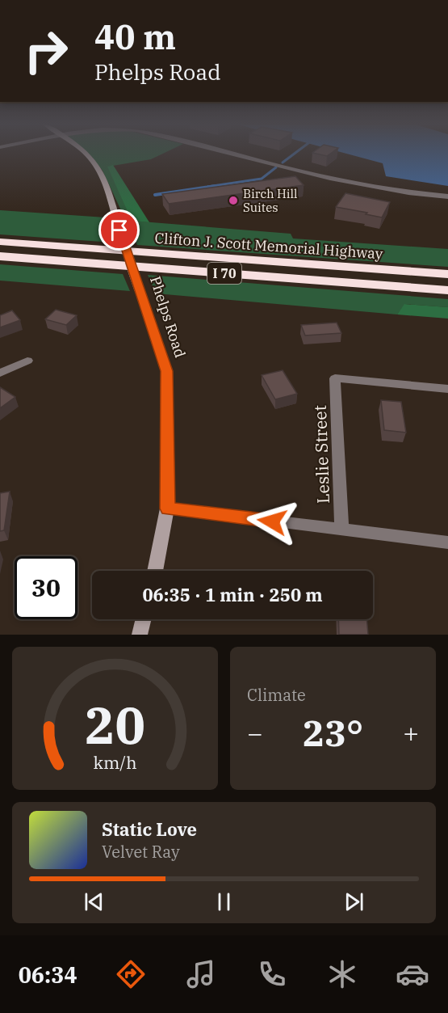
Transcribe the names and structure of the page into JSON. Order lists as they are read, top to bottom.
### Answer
{
  "streets": {
    "highway": ["Clifton J. Scott Memorial Highway", "I 70"],
    "street": ["Phelps Road", "Leslie Street"]
  },
  "places": ["Birch Hill Suites"],
  "page": {
    "turn": ["40 m", "Phelps Road"],
    "limit": "30",
    "trip": "06:35 · 1 min · 250 m",
    "tile": "Climate",
    "heat": ["−", "23°", "+"],
    "song": ["Static Love", "Velvet Ray"],
    "tabs": "06:34",
    "gauge": ["20", "km/h"]
  }
}
